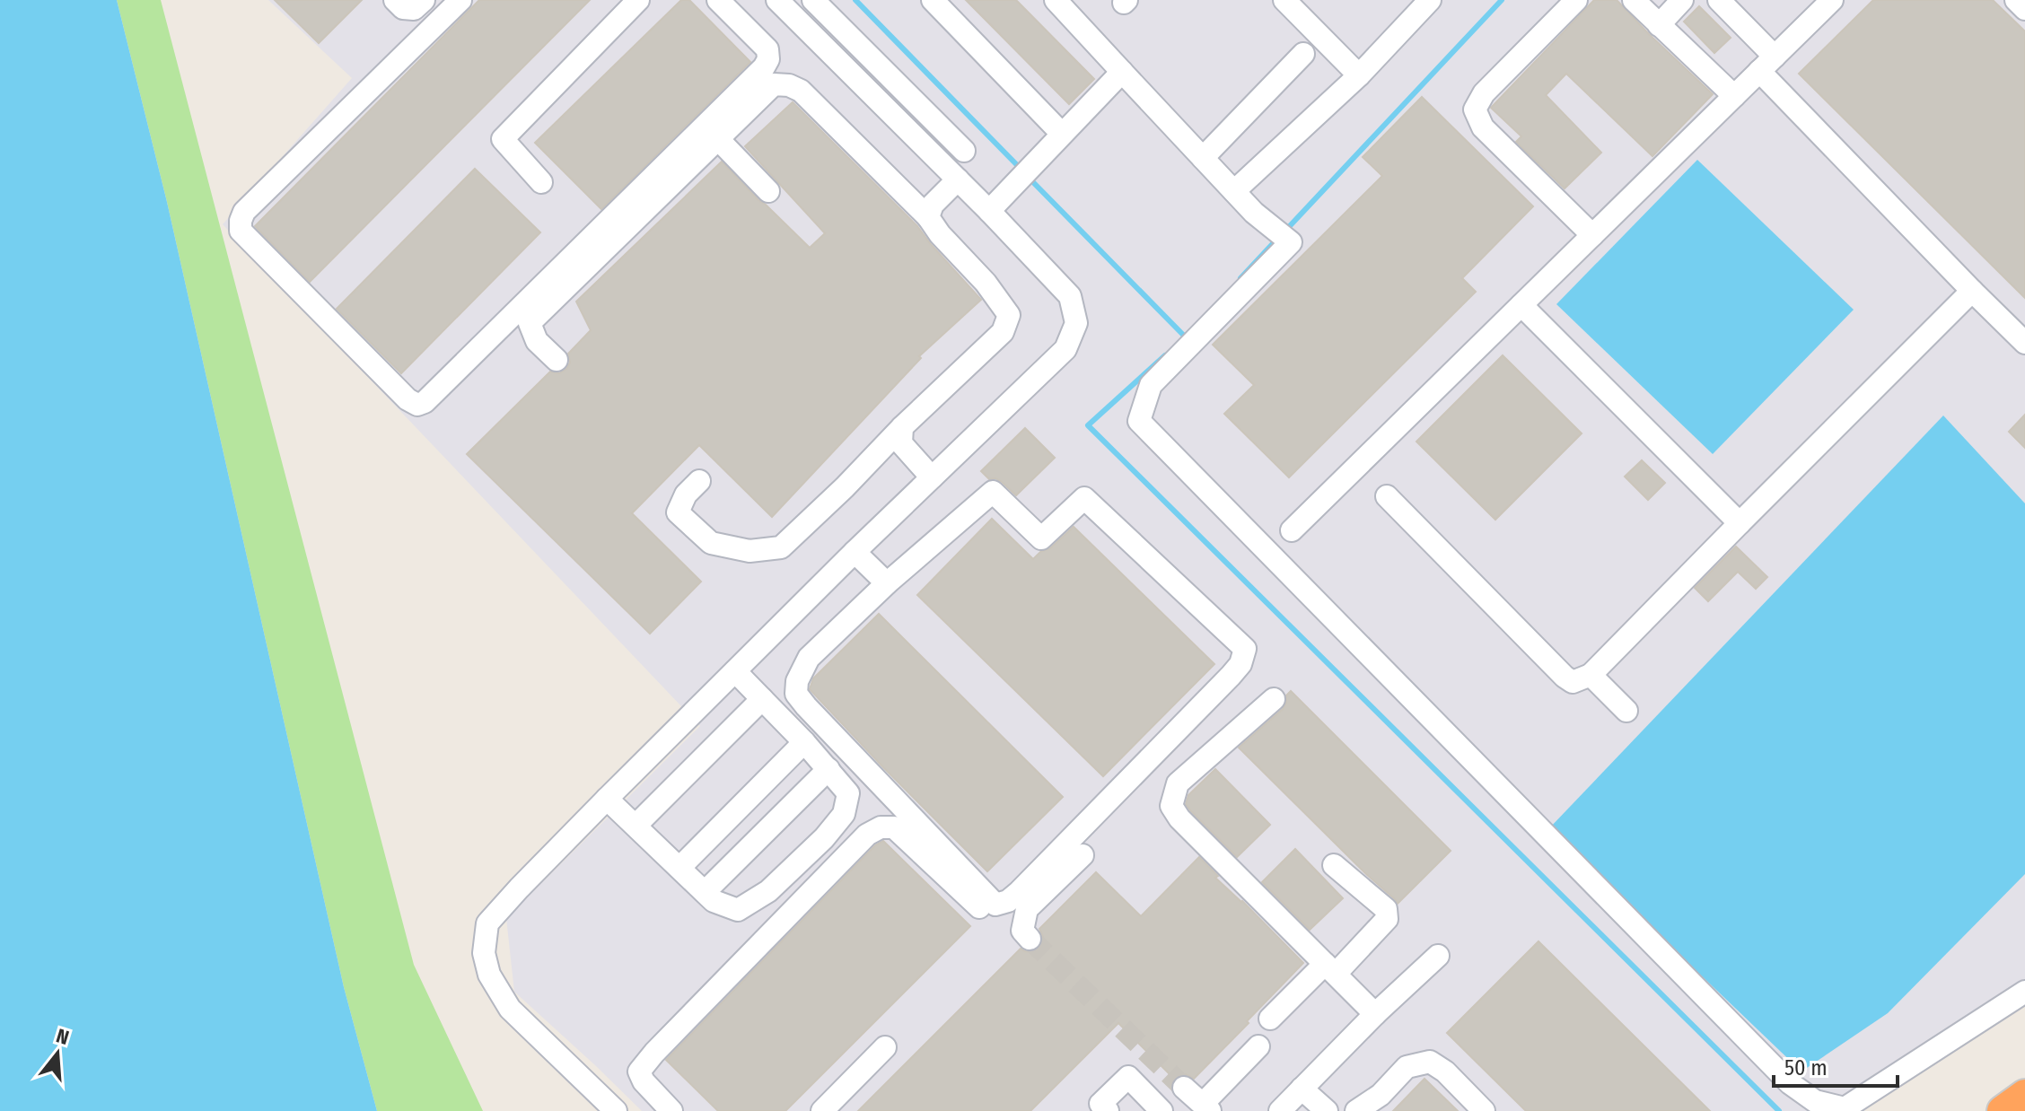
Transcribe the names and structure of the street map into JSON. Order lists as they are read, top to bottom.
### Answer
{
  "scale_bar": "50 m",
  "north": "top"
}
